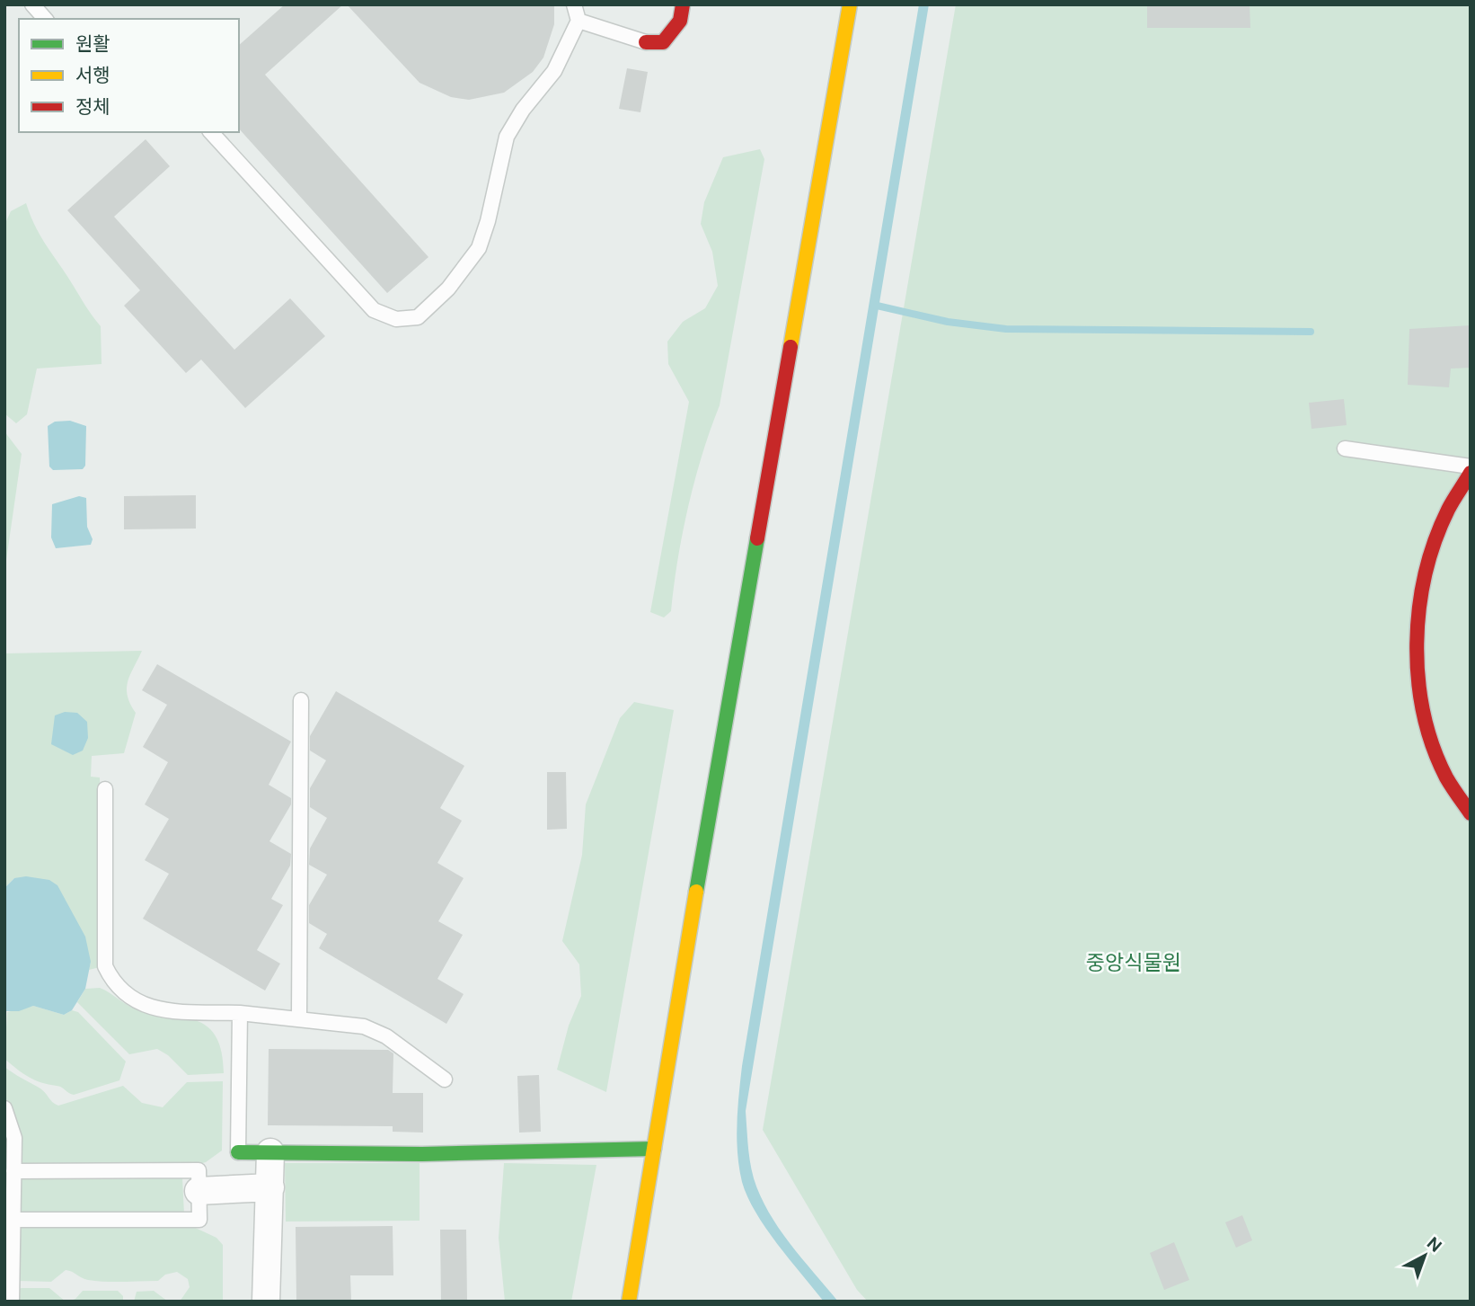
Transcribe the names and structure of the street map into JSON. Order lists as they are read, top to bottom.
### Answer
{
  "parks": ["중앙식물원"],
  "legend": ["원활", "서행", "정체"],
  "north": "top right"
}
